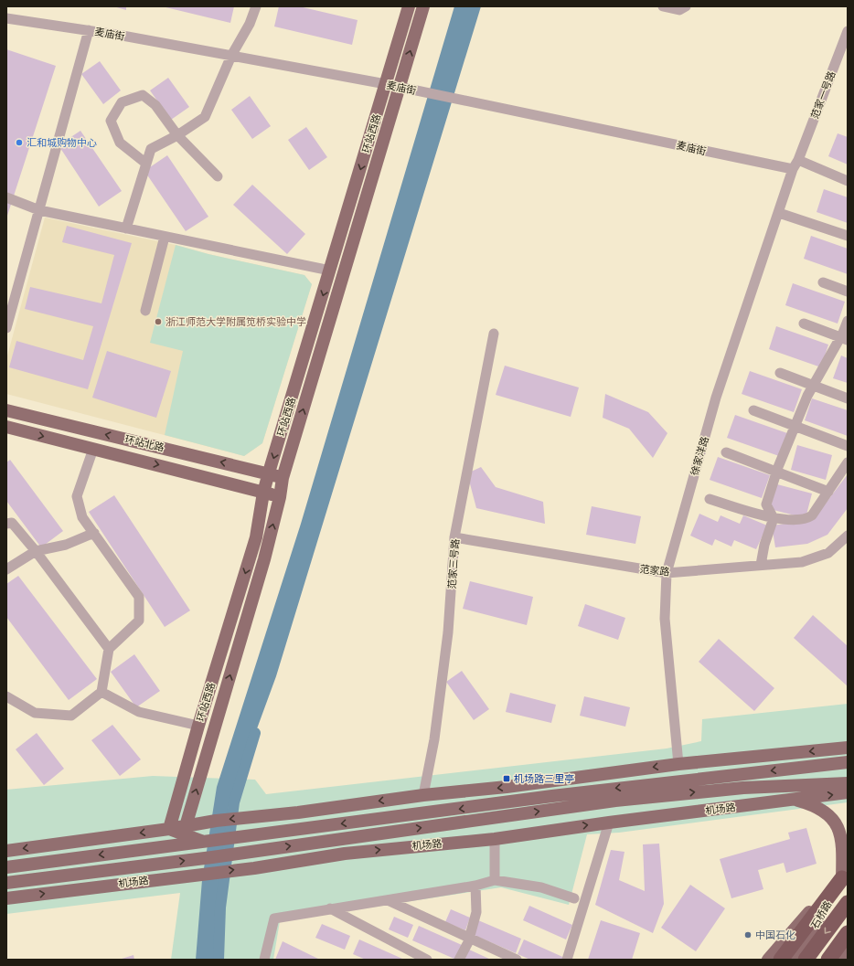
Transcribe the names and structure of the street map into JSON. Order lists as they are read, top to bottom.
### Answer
{
  "streets": {
    "main road": [
      "环站西路",
      "环站北路",
      "机场路",
      "石桥路"
    ],
    "street": [
      "麦庙街",
      "范家一号路",
      "徐家洋路",
      "范家三号路",
      "范家路"
    ]
  },
  "crossings": [
    ["麦庙街", "范家一号路"],
    ["麦庙街", "环站西路"],
    ["麦庙街", "徐家洋路"],
    ["范家一号路", "徐家洋路"],
    ["环站西路", "环站北路"],
    ["徐家洋路", "范家路"],
    ["范家三号路", "范家路"]
  ],
  "places": {
    "other": ["汇和城购物中心", "浙江师范大学附属笕桥实验中学", "中国石化"],
    "transit": ["机场路三里亭"]
  }
}
